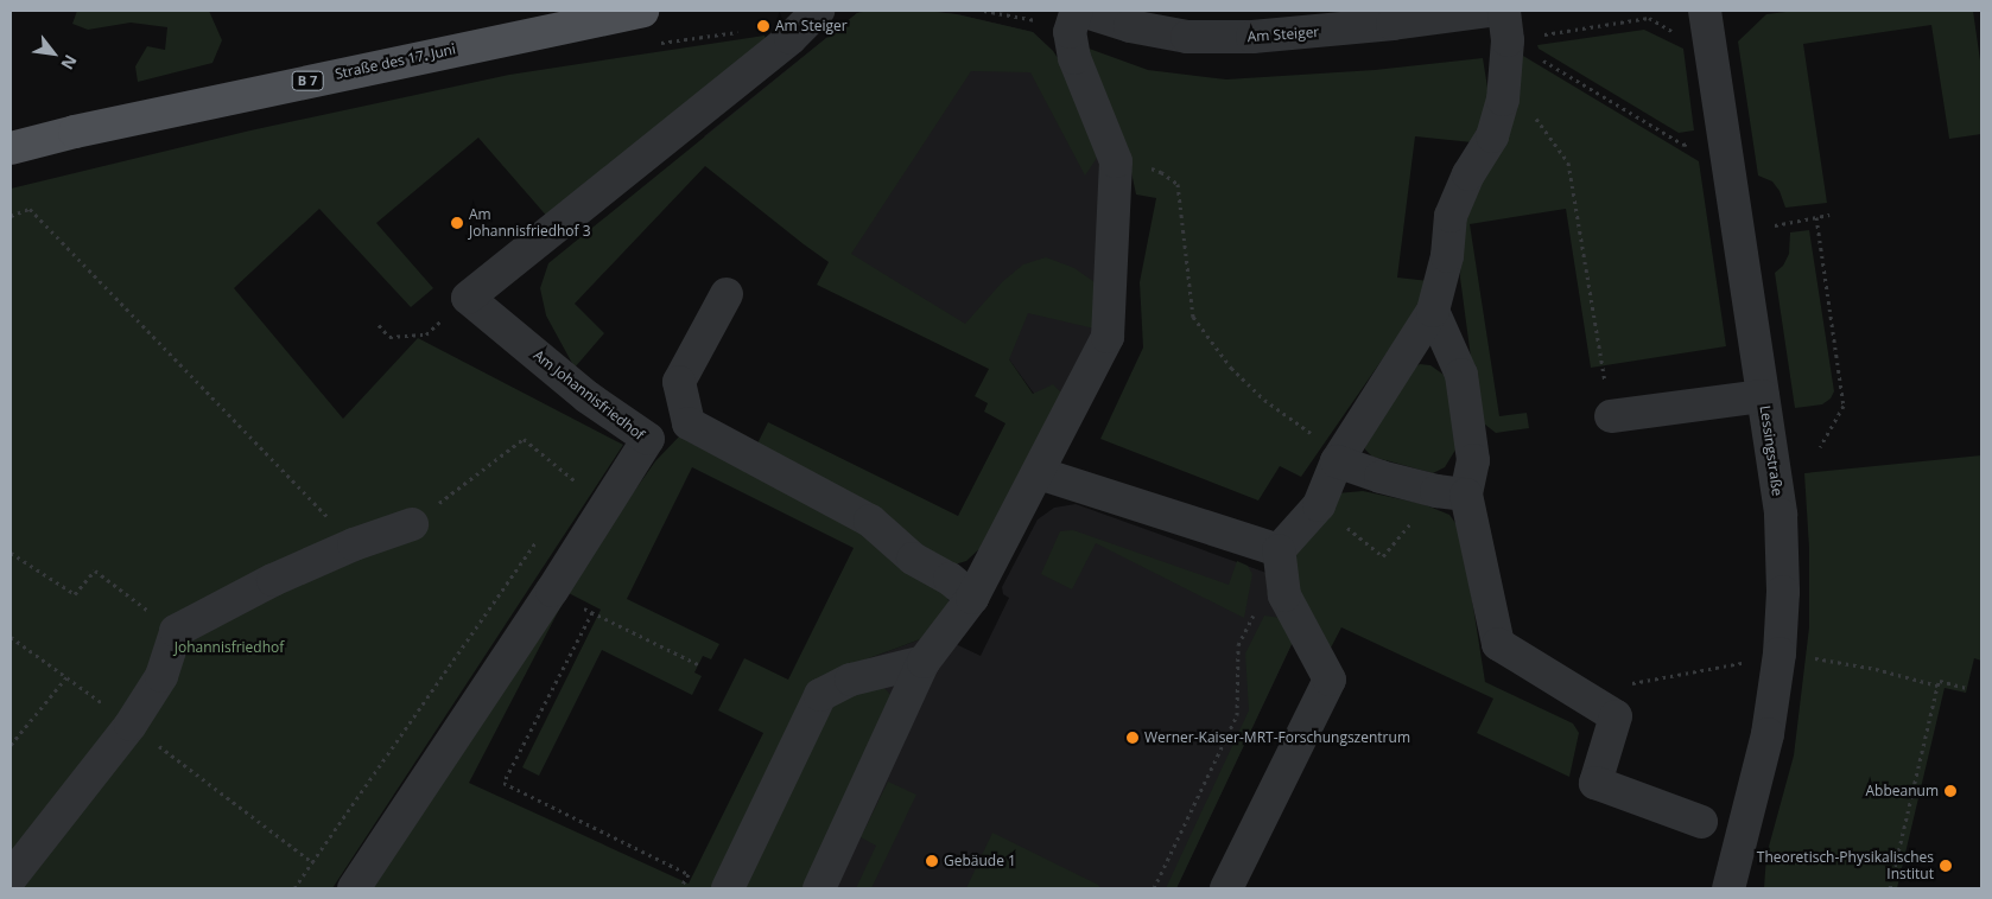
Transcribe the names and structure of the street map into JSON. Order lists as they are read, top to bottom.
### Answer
{
  "streets": {
    "main road": ["Straße des 17. Juni", "B 7"],
    "street": ["Am Steiger", "Am Johannisfriedhof", "Lessingstraße"]
  },
  "parks": ["Johannisfriedhof"],
  "places": [
    "Am Steiger",
    "Am Johannisfriedhof 3",
    "Werner-Kaiser-MRT-Forschungszentrum",
    "Abbeanum",
    "Gebäude 1",
    "Theoretisch-Physikalisches Institut"
  ],
  "north": "bottom right"
}
